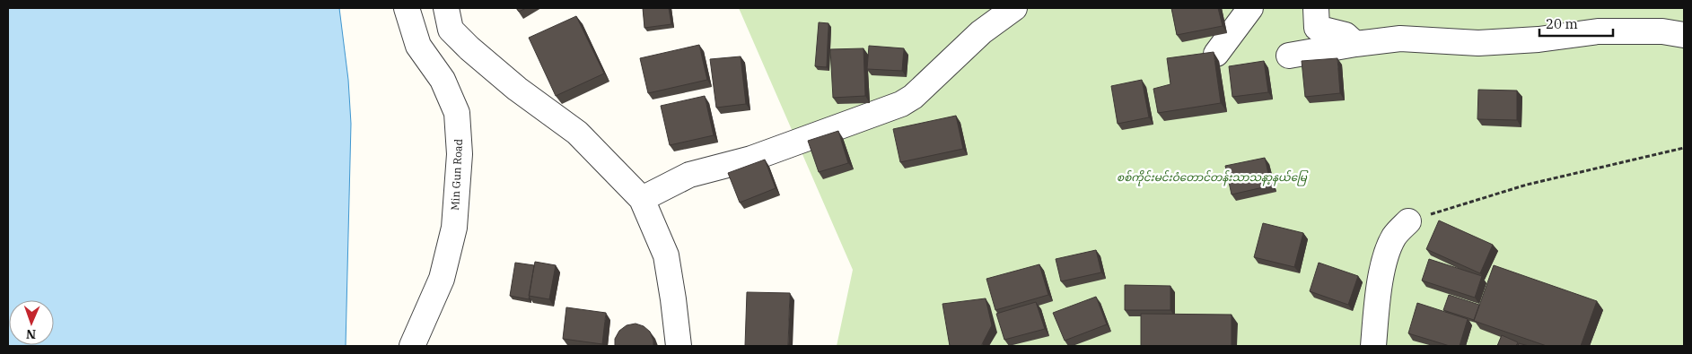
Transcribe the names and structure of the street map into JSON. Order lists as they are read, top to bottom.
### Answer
{
  "streets": {
    "street": ["Min Gun Road"]
  },
  "parks": ["စစ်ကိုင်းမင်းဝံတောင်တန်းသာသနာ့နယ်မြေ"],
  "scale_bar": "20 m",
  "north": "bottom"
}
